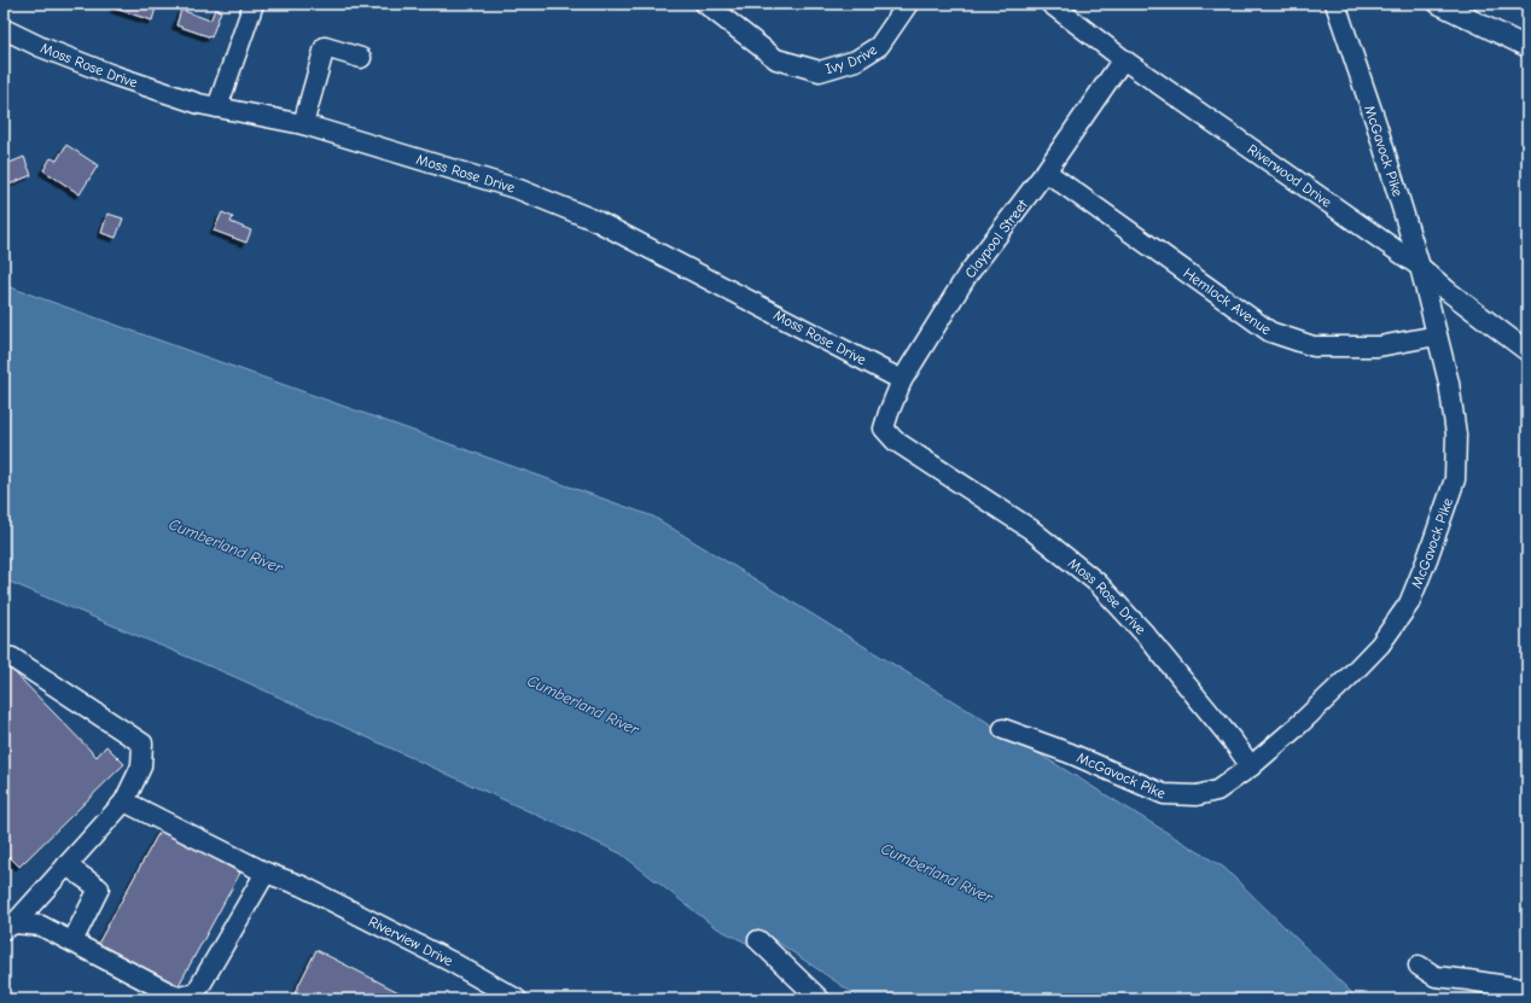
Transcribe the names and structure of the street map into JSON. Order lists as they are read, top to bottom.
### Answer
{
  "streets": {
    "street": [
      "Ivy Drive",
      "Moss Rose Drive",
      "McGavock Pike",
      "Riverwood Drive",
      "Claypool Street",
      "Hemlock Avenue",
      "Riverview Drive"
    ]
  },
  "crossings": [
    ["Moss Rose Drive", "McGavock Pike"],
    ["Moss Rose Drive", "Claypool Street"],
    ["McGavock Pike", "Riverwood Drive"],
    ["McGavock Pike", "Hemlock Avenue"],
    ["Riverwood Drive", "Claypool Street"],
    ["Claypool Street", "Hemlock Avenue"]
  ],
  "water": ["Cumberland River"]
}
